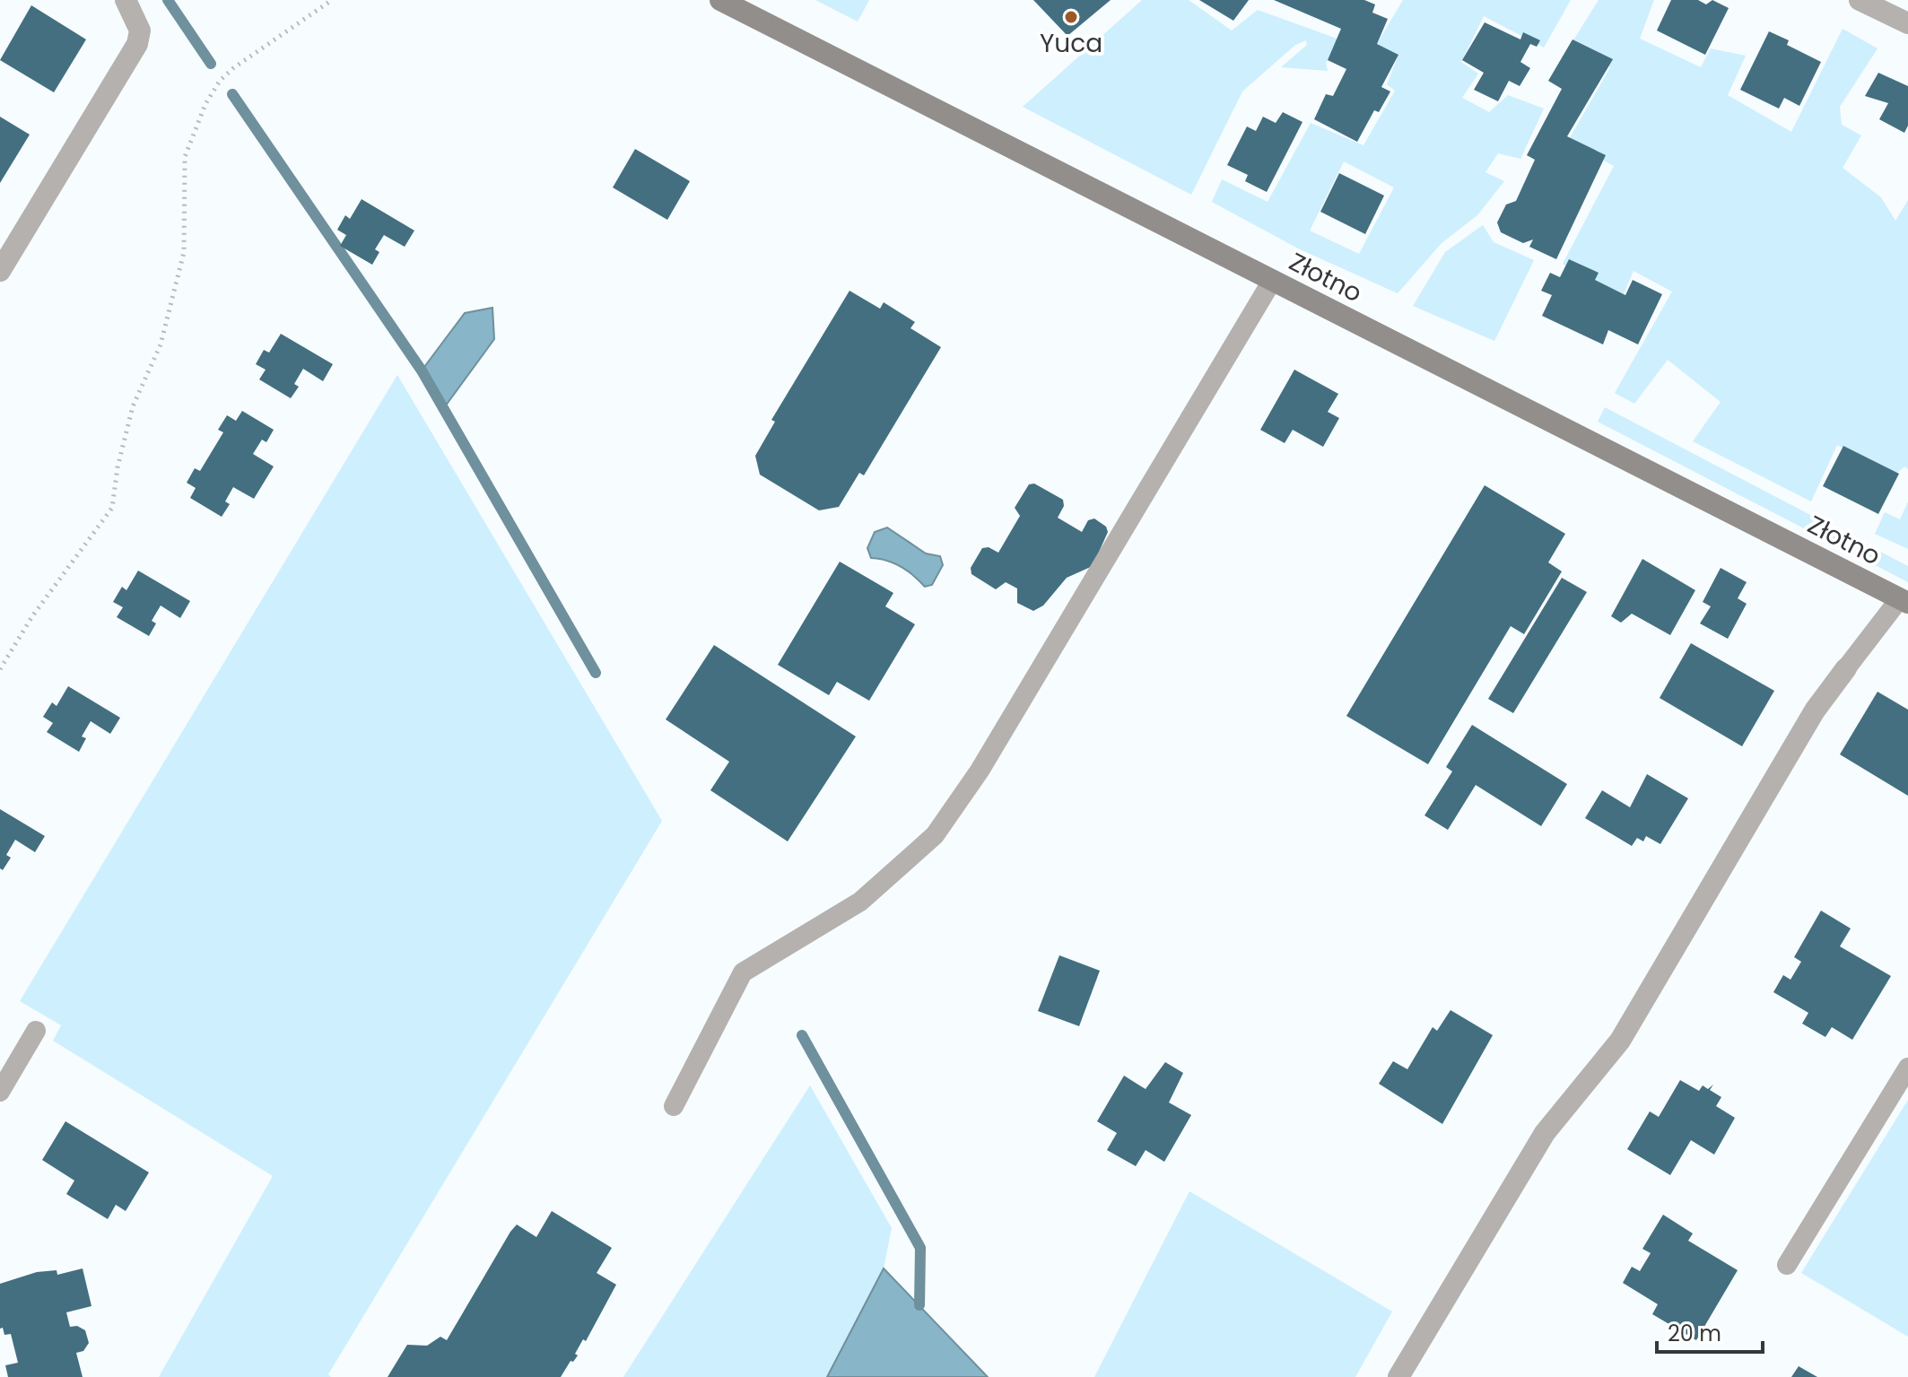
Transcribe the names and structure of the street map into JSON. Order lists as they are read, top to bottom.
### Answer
{
  "streets": {
    "street": ["Złotno"]
  },
  "places": ["Yuca"],
  "scale_bar": "20 m"
}
